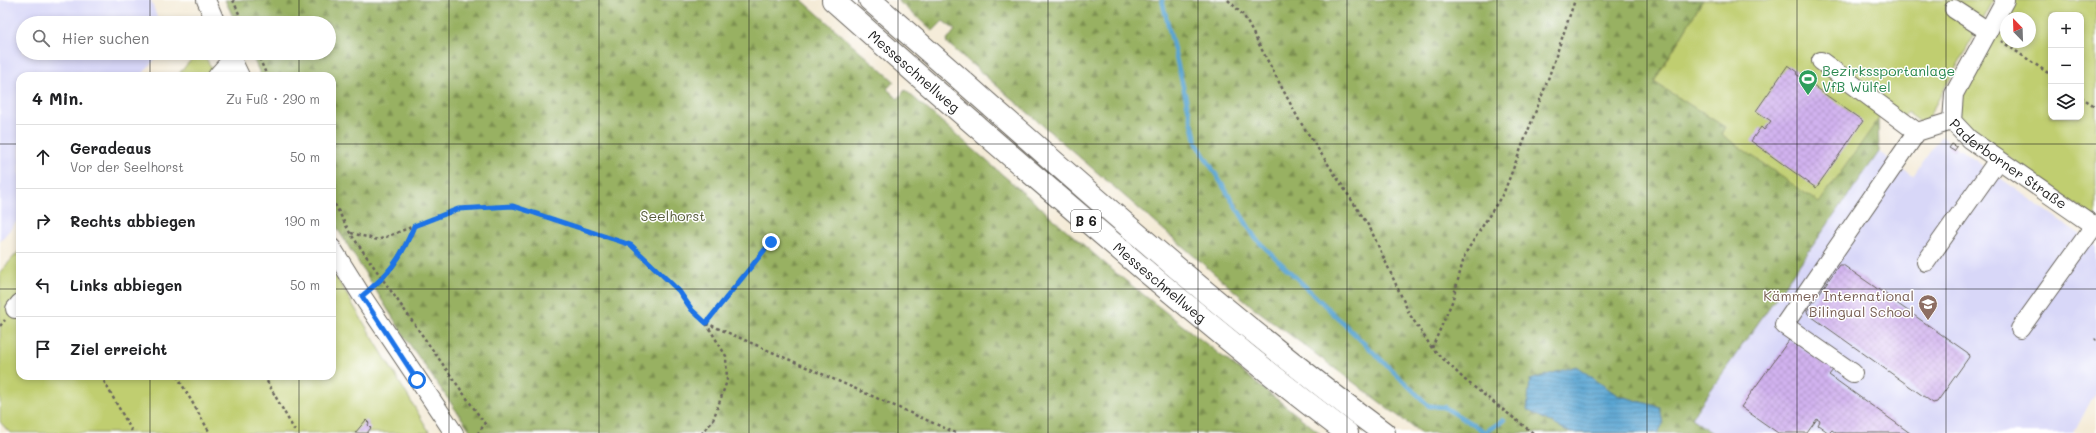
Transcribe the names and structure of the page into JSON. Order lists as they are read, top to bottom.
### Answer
{
  "streets": {
    "highway": ["Messeschnellweg", "B 6"],
    "street": ["Paderborner Straße"]
  },
  "parks": ["Seelhorst"],
  "places": {
    "sports": ["Bezirkssportanlage VfB Wülfel"],
    "school or university": ["Kämmer International Bilingual School"]
  },
  "north": "top left",
  "page": {
    "map_buttons": ["+", "−"],
    "search": "Hier suchen",
    "heading": ["4 Min.", "Zu Fuß · 290 m"],
    "list": [
      ["Geradeaus", "Vor der Seelhorst", "50 m"],
      ["Rechts abbiegen", "190 m"],
      ["Links abbiegen", "50 m"],
      "Ziel erreicht"
    ]
  }
}
